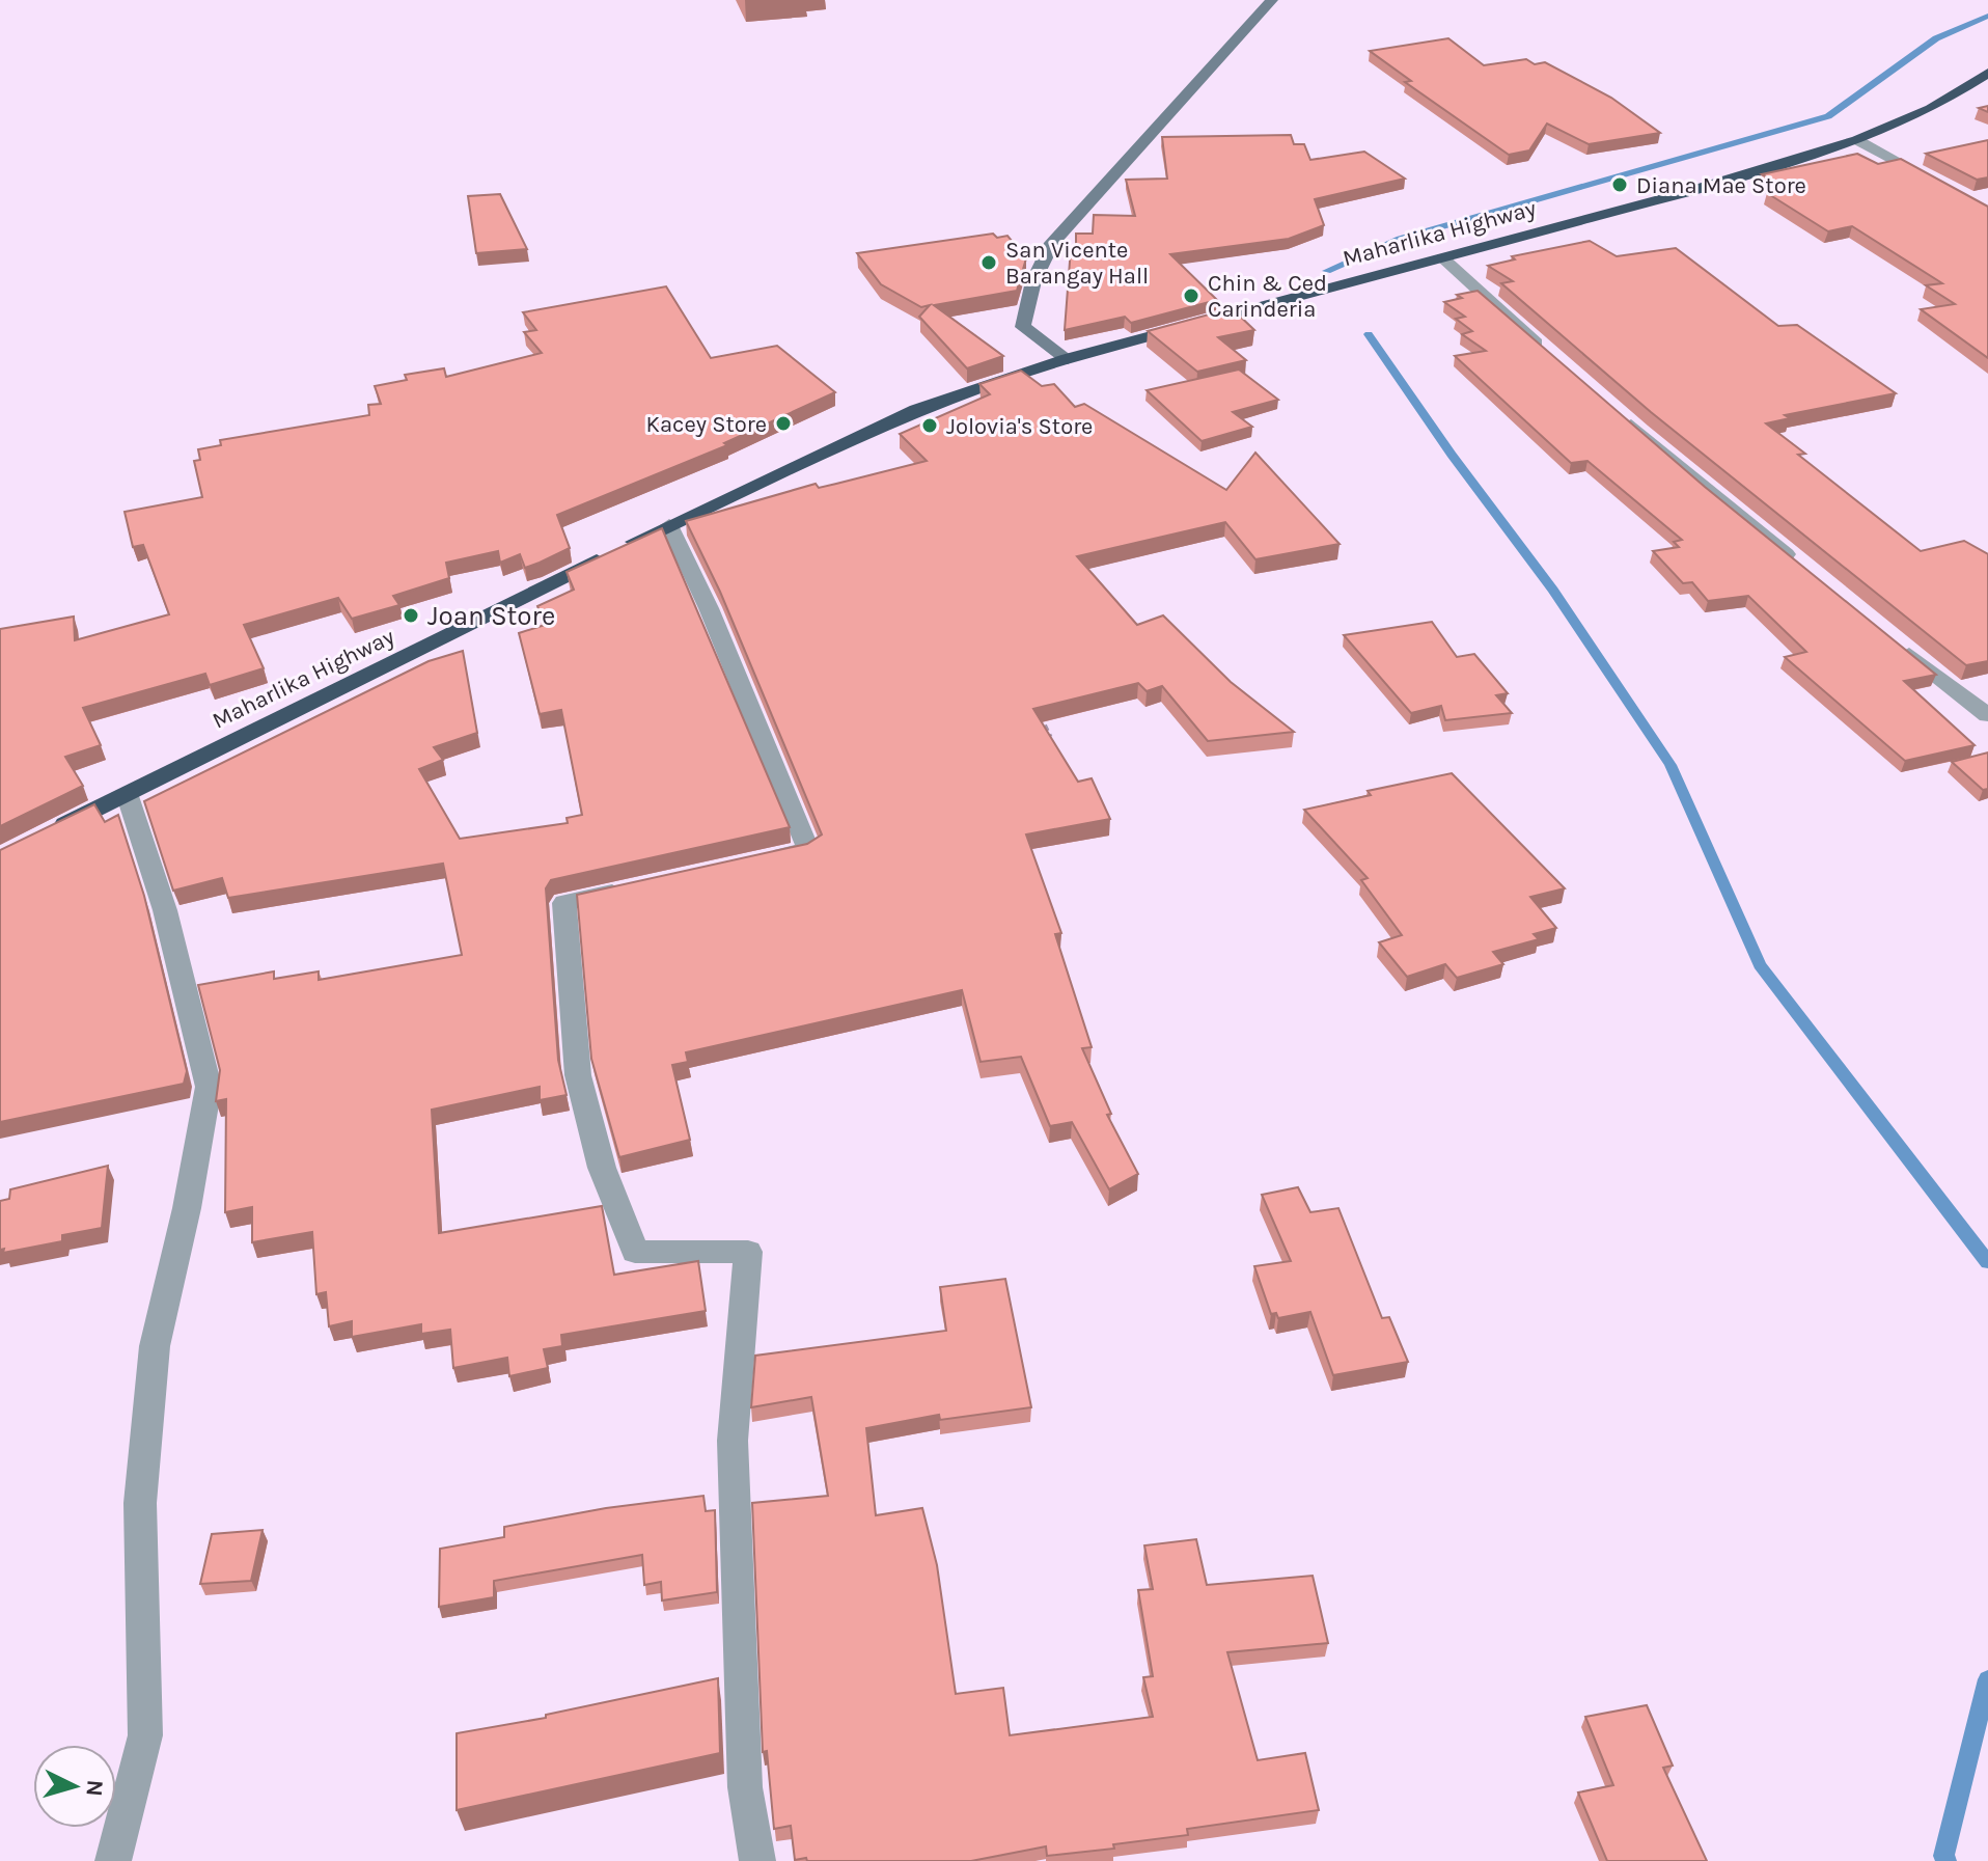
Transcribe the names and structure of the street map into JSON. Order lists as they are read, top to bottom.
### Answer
{
  "streets": {
    "highway": ["Maharlika Highway"]
  },
  "places": [
    "Diana Mae Store",
    "San Vicente Barangay Hall",
    "Chin & Ced Carinderia",
    "Kacey Store",
    "Jolovia's Store",
    "Joan Store"
  ],
  "north": "right"
}
